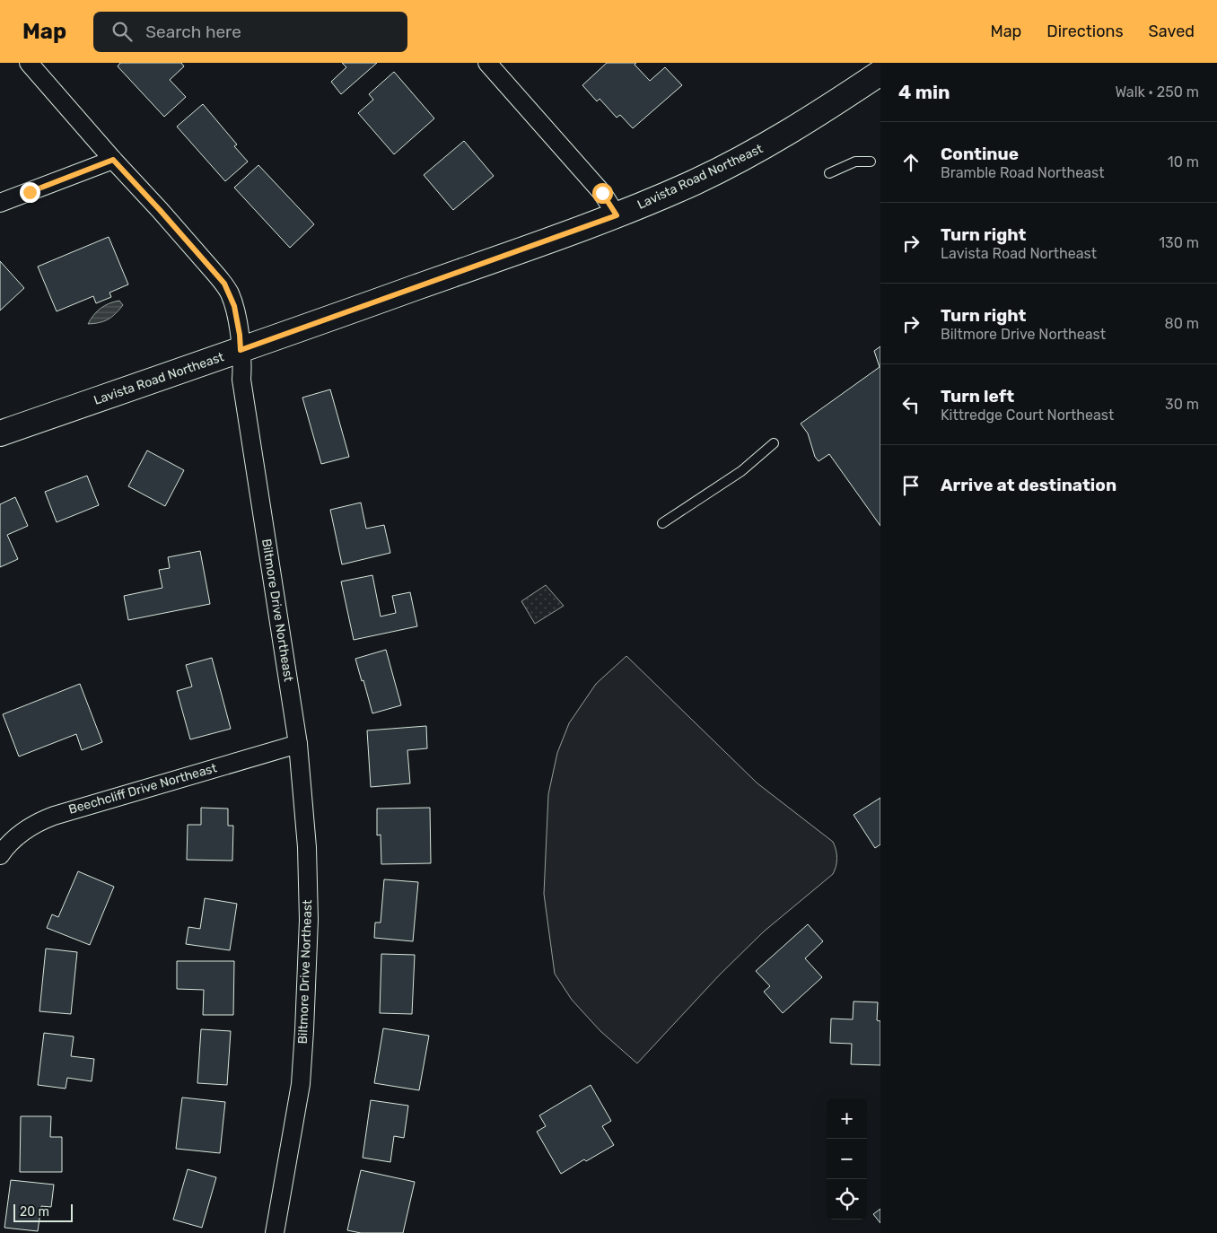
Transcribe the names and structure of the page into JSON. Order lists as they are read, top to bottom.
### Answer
{
  "streets": {
    "main road": ["Lavista Road Northeast"],
    "street": ["Biltmore Drive Northeast", "Beechcliff Drive Northeast"]
  },
  "crossings": [
    ["Lavista Road Northeast", "Biltmore Drive Northeast"],
    ["Biltmore Drive Northeast", "Beechcliff Drive Northeast"]
  ],
  "scale_bar": "20 m",
  "page": {
    "header": "Map",
    "search": "Search here",
    "nav": ["Map", "Directions", "Saved"],
    "heading": ["4 min", "Walk · 250 m"],
    "list": [
      ["Continue", "Bramble Road Northeast", "10 m"],
      ["Turn right", "Lavista Road Northeast", "130 m"],
      ["Turn right", "Biltmore Drive Northeast", "80 m"],
      ["Turn left", "Kittredge Court Northeast", "30 m"],
      "Arrive at destination"
    ],
    "map_buttons": ["+", "−"],
    "scale": "20 m"
  }
}
